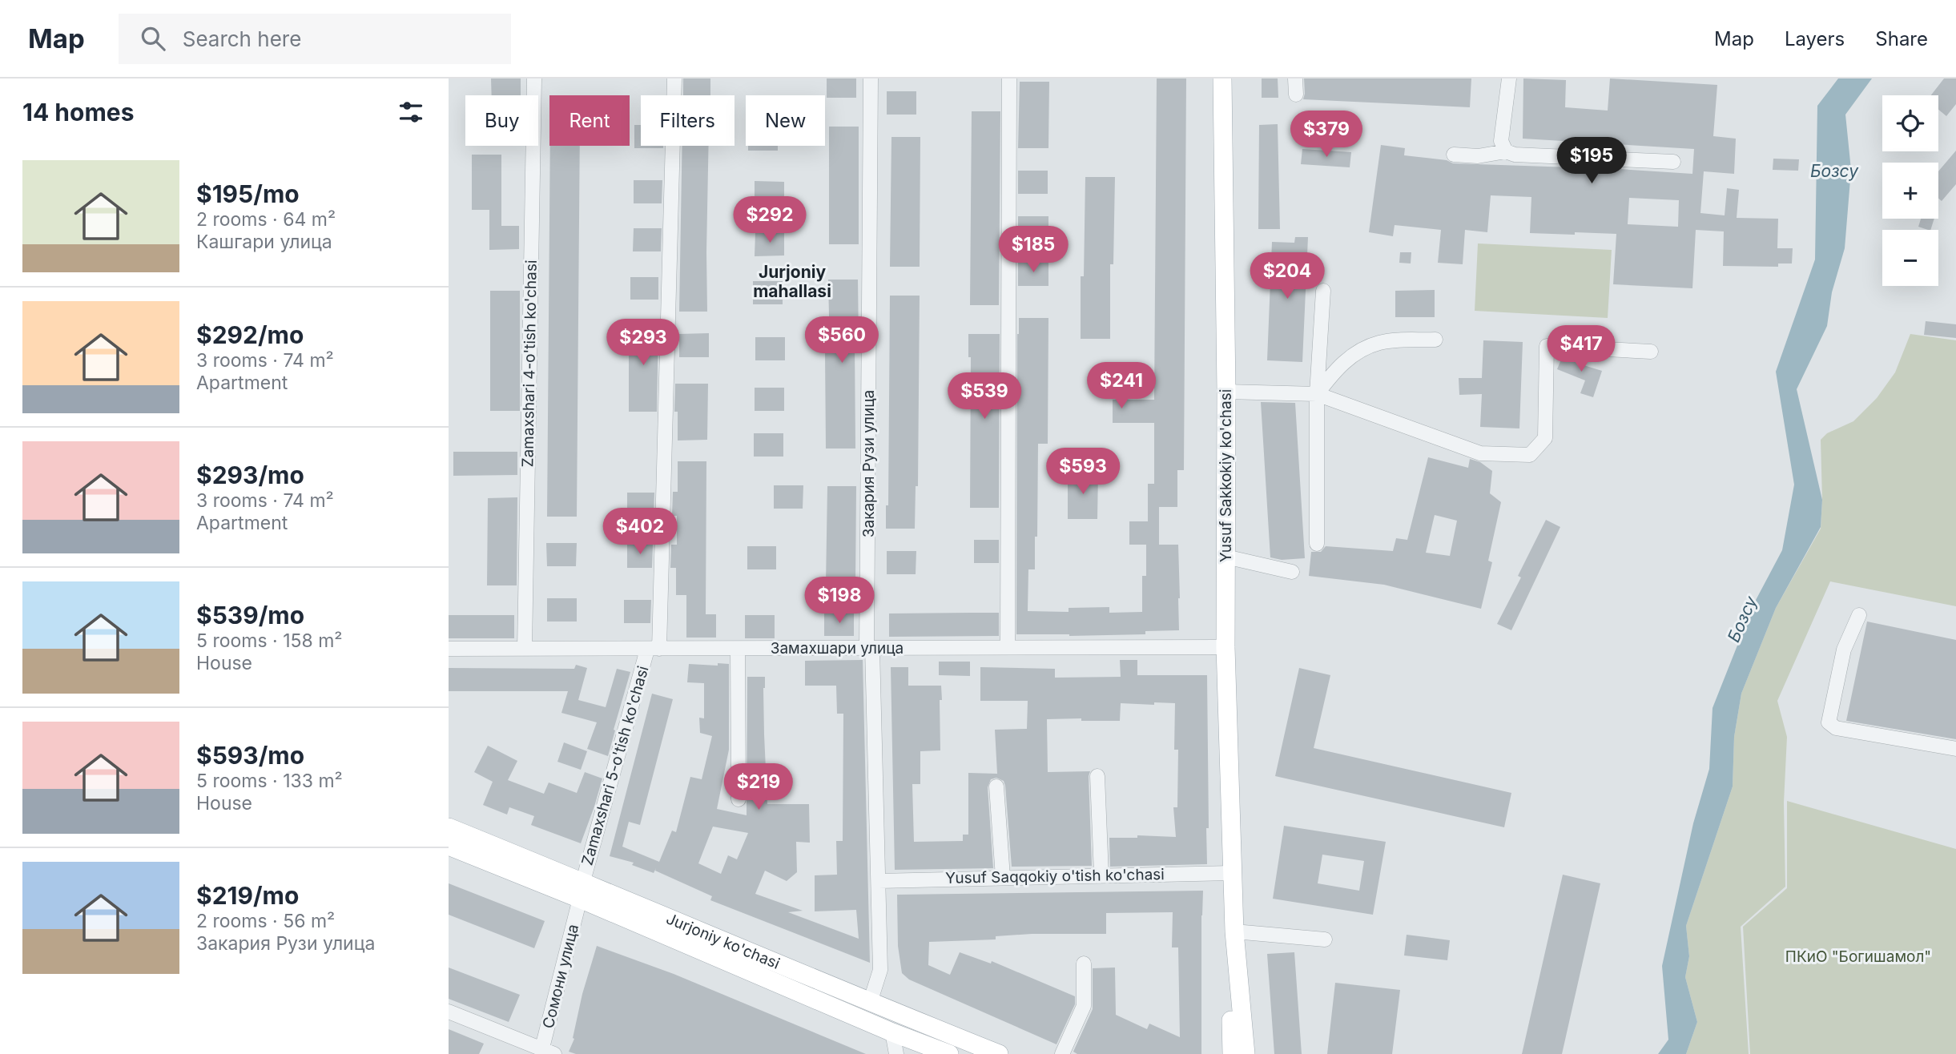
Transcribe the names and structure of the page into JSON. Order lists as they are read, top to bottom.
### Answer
{
  "streets": {
    "main road": ["Yusuf Sakkokiy ko'chasi", "Jurjoniy ko'chasi"],
    "street": [
      "Zamaxshari 4-o'tish ko'chasi",
      "Закария Рузи улица",
      "Замахшари улица",
      "Zamaxshari 5-o'tish ko'chasi",
      "Yusuf Saqqokiy o'tish ko'chasi",
      "Сомони улица"
    ]
  },
  "crossings": [
    ["Zamaxshari 4-o'tish ko'chasi", "Замахшари улица"],
    ["Закария Рузи улица", "Замахшари улица"],
    ["Закария Рузи улица", "Yusuf Saqqokiy o'tish ko'chasi"],
    ["Закария Рузи улица", "Jurjoniy ko'chasi"],
    ["Yusuf Sakkokiy ko'chasi", "Замахшари улица"],
    ["Yusuf Sakkokiy ko'chasi", "Yusuf Saqqokiy o'tish ko'chasi"],
    ["Замахшари улица", "Zamaxshari 5-o'tish ko'chasi"],
    ["Zamaxshari 5-o'tish ko'chasi", "Jurjoniy ko'chasi"],
    ["Zamaxshari 5-o'tish ko'chasi", "Сомони улица"],
    ["Jurjoniy ko'chasi", "Сомони улица"]
  ],
  "districts": ["Jurjoniy mahallasi"],
  "water": ["Бозсу"],
  "parks": ["ПКиО \"Богишамол\""],
  "page": {
    "header": "Map",
    "search": "Search here",
    "nav": ["Map", "Layers", "Share"],
    "heading": "14 homes",
    "map_buttons": ["+", "−"],
    "chip": [
      "Buy",
      "Rent",
      "Filters",
      "New"
    ],
    "price": [
      "$379",
      "$195",
      "$292",
      "$185",
      "$204",
      "$560",
      "$293",
      "$417",
      "$241",
      "$539",
      "$593",
      "$402",
      "$198",
      "$219"
    ],
    "list": [
      {
        "name": "$195/mo",
        "note": "2 rooms · 64 m² · Кашгари улица"
      },
      {
        "name": "$292/mo",
        "note": "3 rooms · 74 m² · Apartment"
      },
      {
        "name": "$293/mo",
        "note": "3 rooms · 74 m² · Apartment"
      },
      {
        "name": "$539/mo",
        "note": "5 rooms · 158 m² · House"
      },
      {
        "name": "$593/mo",
        "note": "5 rooms · 133 m² · House"
      },
      {
        "name": "$219/mo",
        "note": "2 rooms · 56 m² · Закария Рузи улица"
      }
    ]
  }
}
